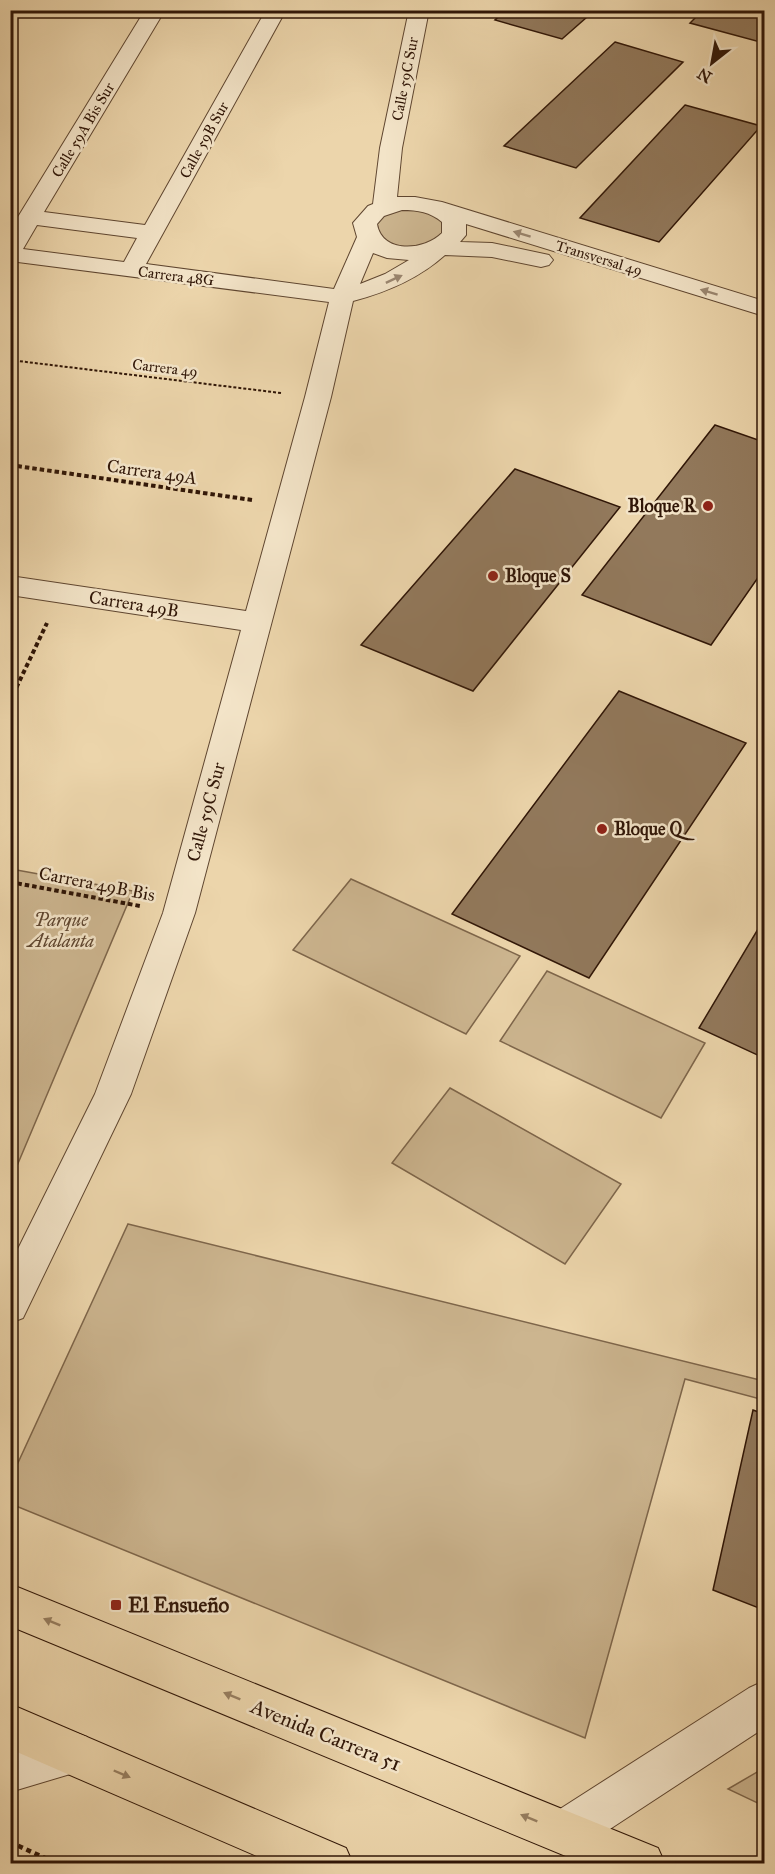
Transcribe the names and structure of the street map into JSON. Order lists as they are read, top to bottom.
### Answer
{
  "streets": {
    "main road": ["Avenida Carrera 51"],
    "street": [
      "Calle 59C Sur",
      "Calle 59A Bis Sur",
      "Calle 59B Sur",
      "Transversal 49",
      "Carrera 48G",
      "Carrera 49B"
    ],
    "path": ["Carrera 49", "Carrera 49A", "Carrera 49B Bis"]
  },
  "crossings": [
    ["Calle 59C Sur", "Transversal 49"],
    ["Calle 59C Sur", "Carrera 48G"],
    ["Calle 59C Sur", "Carrera 49"],
    ["Calle 59C Sur", "Carrera 49A"],
    ["Calle 59C Sur", "Carrera 49B"],
    ["Calle 59C Sur", "Carrera 49B Bis"],
    ["Calle 59A Bis Sur", "Carrera 48G"],
    ["Calle 59B Sur", "Carrera 48G"]
  ],
  "parks": ["Parque Atalanta"],
  "places": {
    "other": ["Bloque R", "Bloque S", "Bloque Q"],
    "transit": ["El Ensueño"]
  },
  "north": "bottom left"
}
